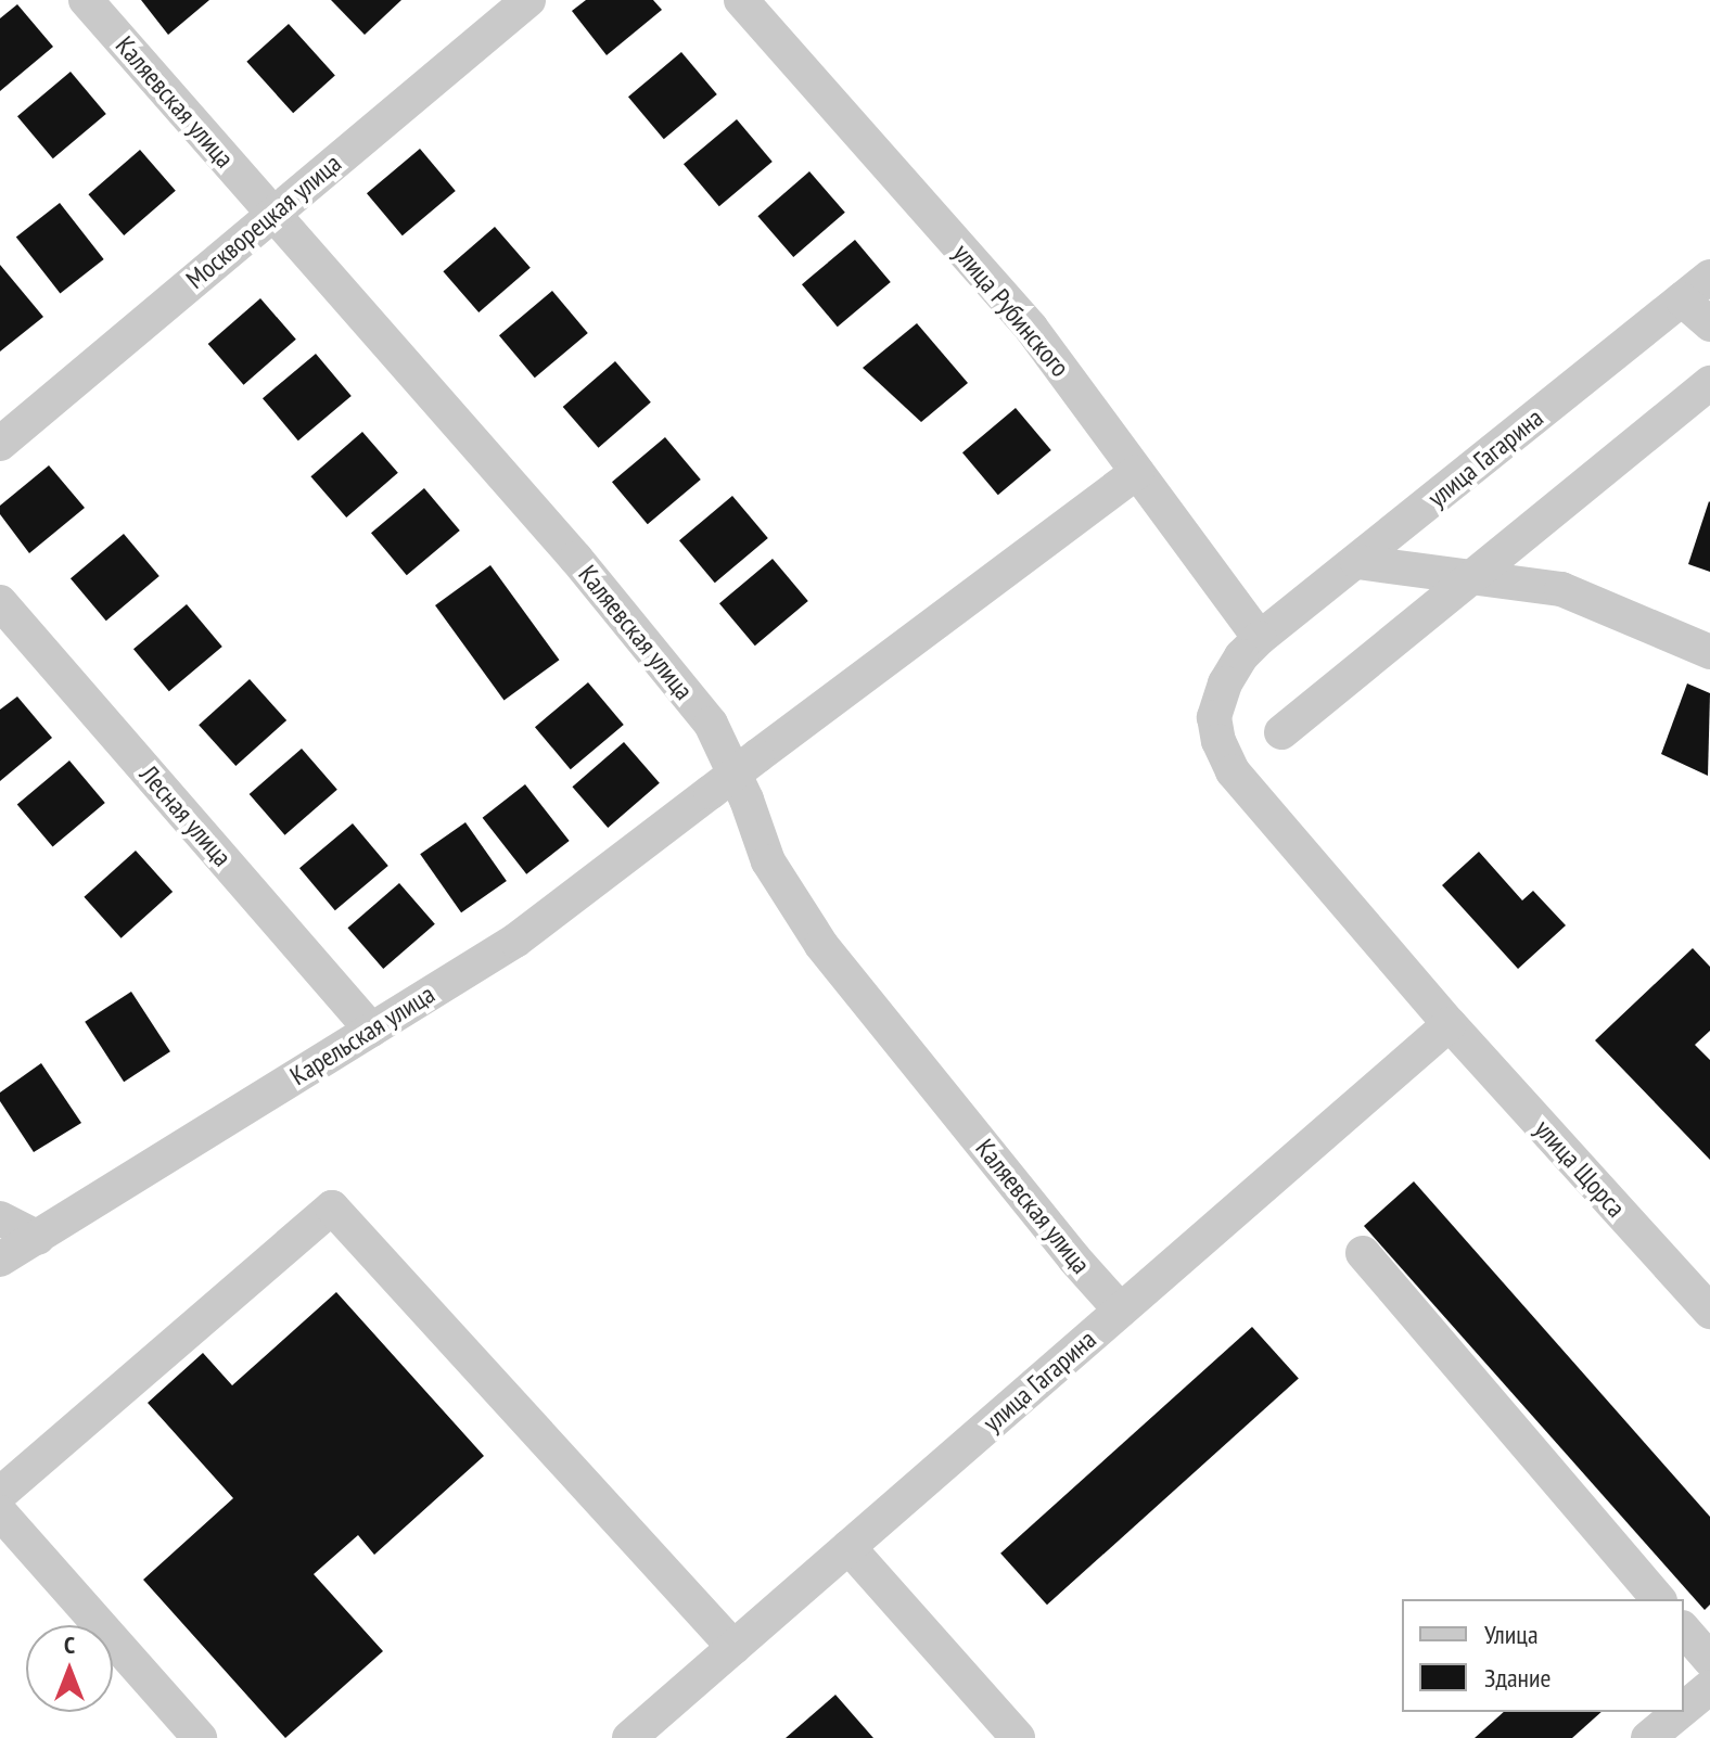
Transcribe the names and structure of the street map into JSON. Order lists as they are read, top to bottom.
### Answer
{
  "streets": {
    "street": [
      "Каляевская улица",
      "Москворецкая улица",
      "улица Рубинского",
      "улица Гагарина",
      "Лесная улица",
      "Карельская улица",
      "улица Щорса"
    ]
  },
  "crossings": [
    ["Каляевская улица", "Москворецкая улица"],
    ["Каляевская улица", "улица Гагарина"],
    ["улица Рубинского", "улица Гагарина"],
    ["улица Рубинского", "Карельская улица"],
    ["улица Рубинского", "улица Щорса"],
    ["улица Гагарина", "улица Щорса"],
    ["Лесная улица", "Карельская улица"]
  ],
  "legend": ["Улица", "Здание"],
  "north": "top"
}
